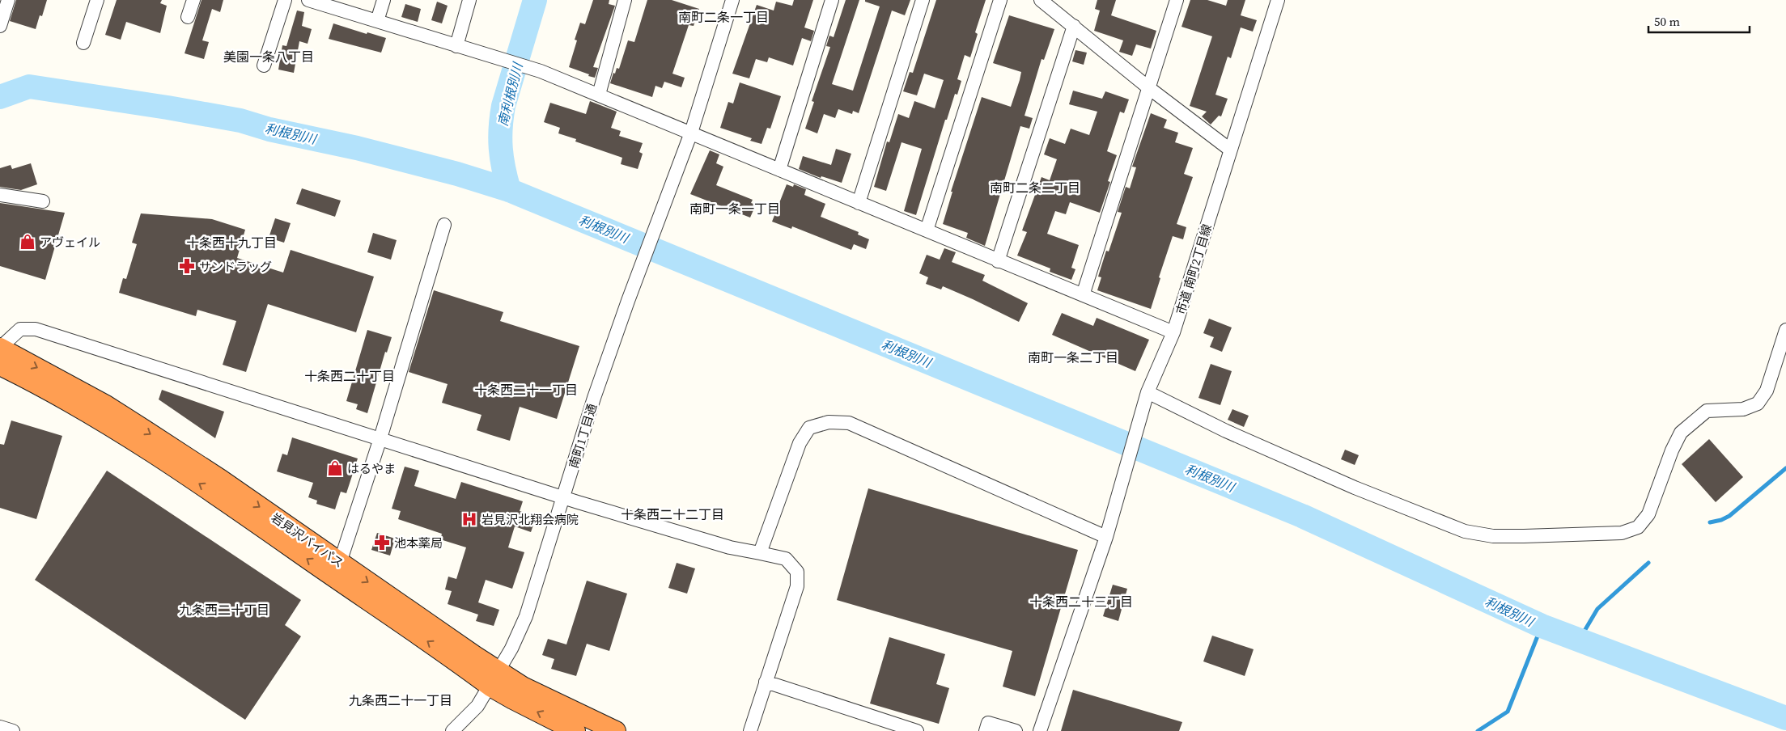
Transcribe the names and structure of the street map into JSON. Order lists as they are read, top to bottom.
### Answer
{
  "streets": {
    "highway": ["岩見沢バイパス"],
    "street": ["市道 南町2丁目線", "南町1丁目通"]
  },
  "crossings": [
    ["南町1丁目通", "岩見沢バイパス"]
  ],
  "districts": [
    "南町二条一丁目",
    "美園一条八丁目",
    "南町二条二丁目",
    "南町一条一丁目",
    "十条西十九丁目",
    "南町一条二丁目",
    "十条西二十丁目",
    "十条西二十一丁目",
    "十条西二十二丁目",
    "十条西二十三丁目",
    "九条西二十丁目",
    "九条西二十一丁目"
  ],
  "water": ["南利根別川", "利根別川"],
  "places": {
    "shop": ["アヴェイル", "はるやま"],
    "pharmacy": ["サンドラッグ", "池本薬局"],
    "hospital": ["岩見沢北翔会病院"]
  },
  "scale_bar": "50 m"
}
